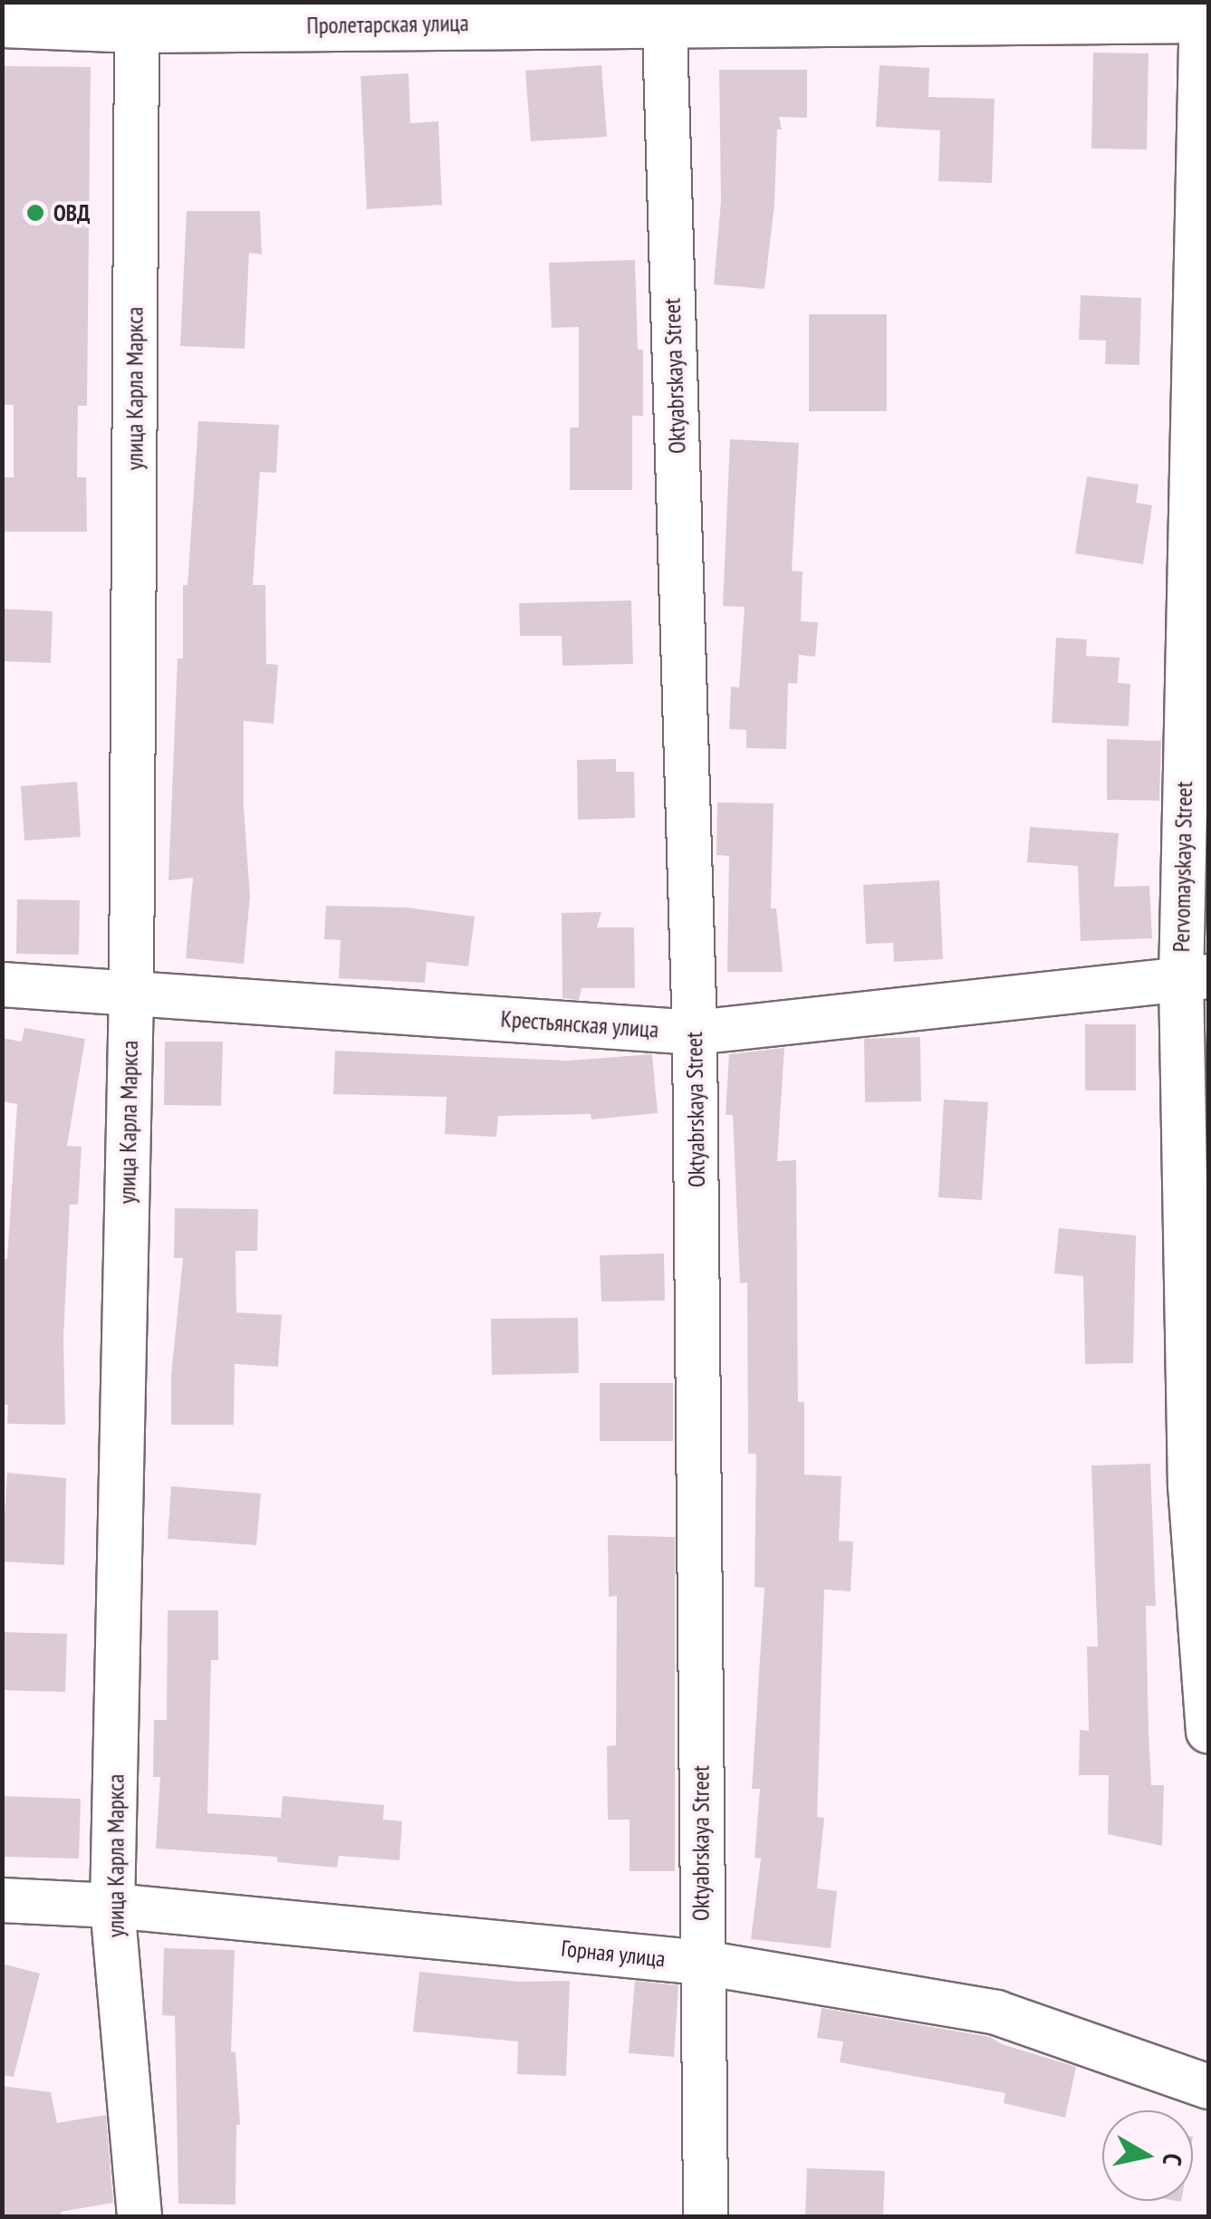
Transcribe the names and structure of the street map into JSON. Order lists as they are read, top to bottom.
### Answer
{
  "streets": {
    "main road": ["Пролетарская улица"],
    "street": [
      "Oktyabrskaya Street",
      "улица Карла Маркса",
      "Pervomayskaya Street",
      "Крестьянская улица",
      "Горная улица"
    ]
  },
  "crossings": [
    ["Пролетарская улица", "Oktyabrskaya Street"],
    ["Пролетарская улица", "улица Карла Маркса"],
    ["Пролетарская улица", "Pervomayskaya Street"],
    ["Oktyabrskaya Street", "Крестьянская улица"],
    ["Oktyabrskaya Street", "Горная улица"],
    ["улица Карла Маркса", "Крестьянская улица"],
    ["улица Карла Маркса", "Горная улица"],
    ["Pervomayskaya Street", "Крестьянская улица"]
  ],
  "places": ["ОВД"],
  "north": "right"
}
